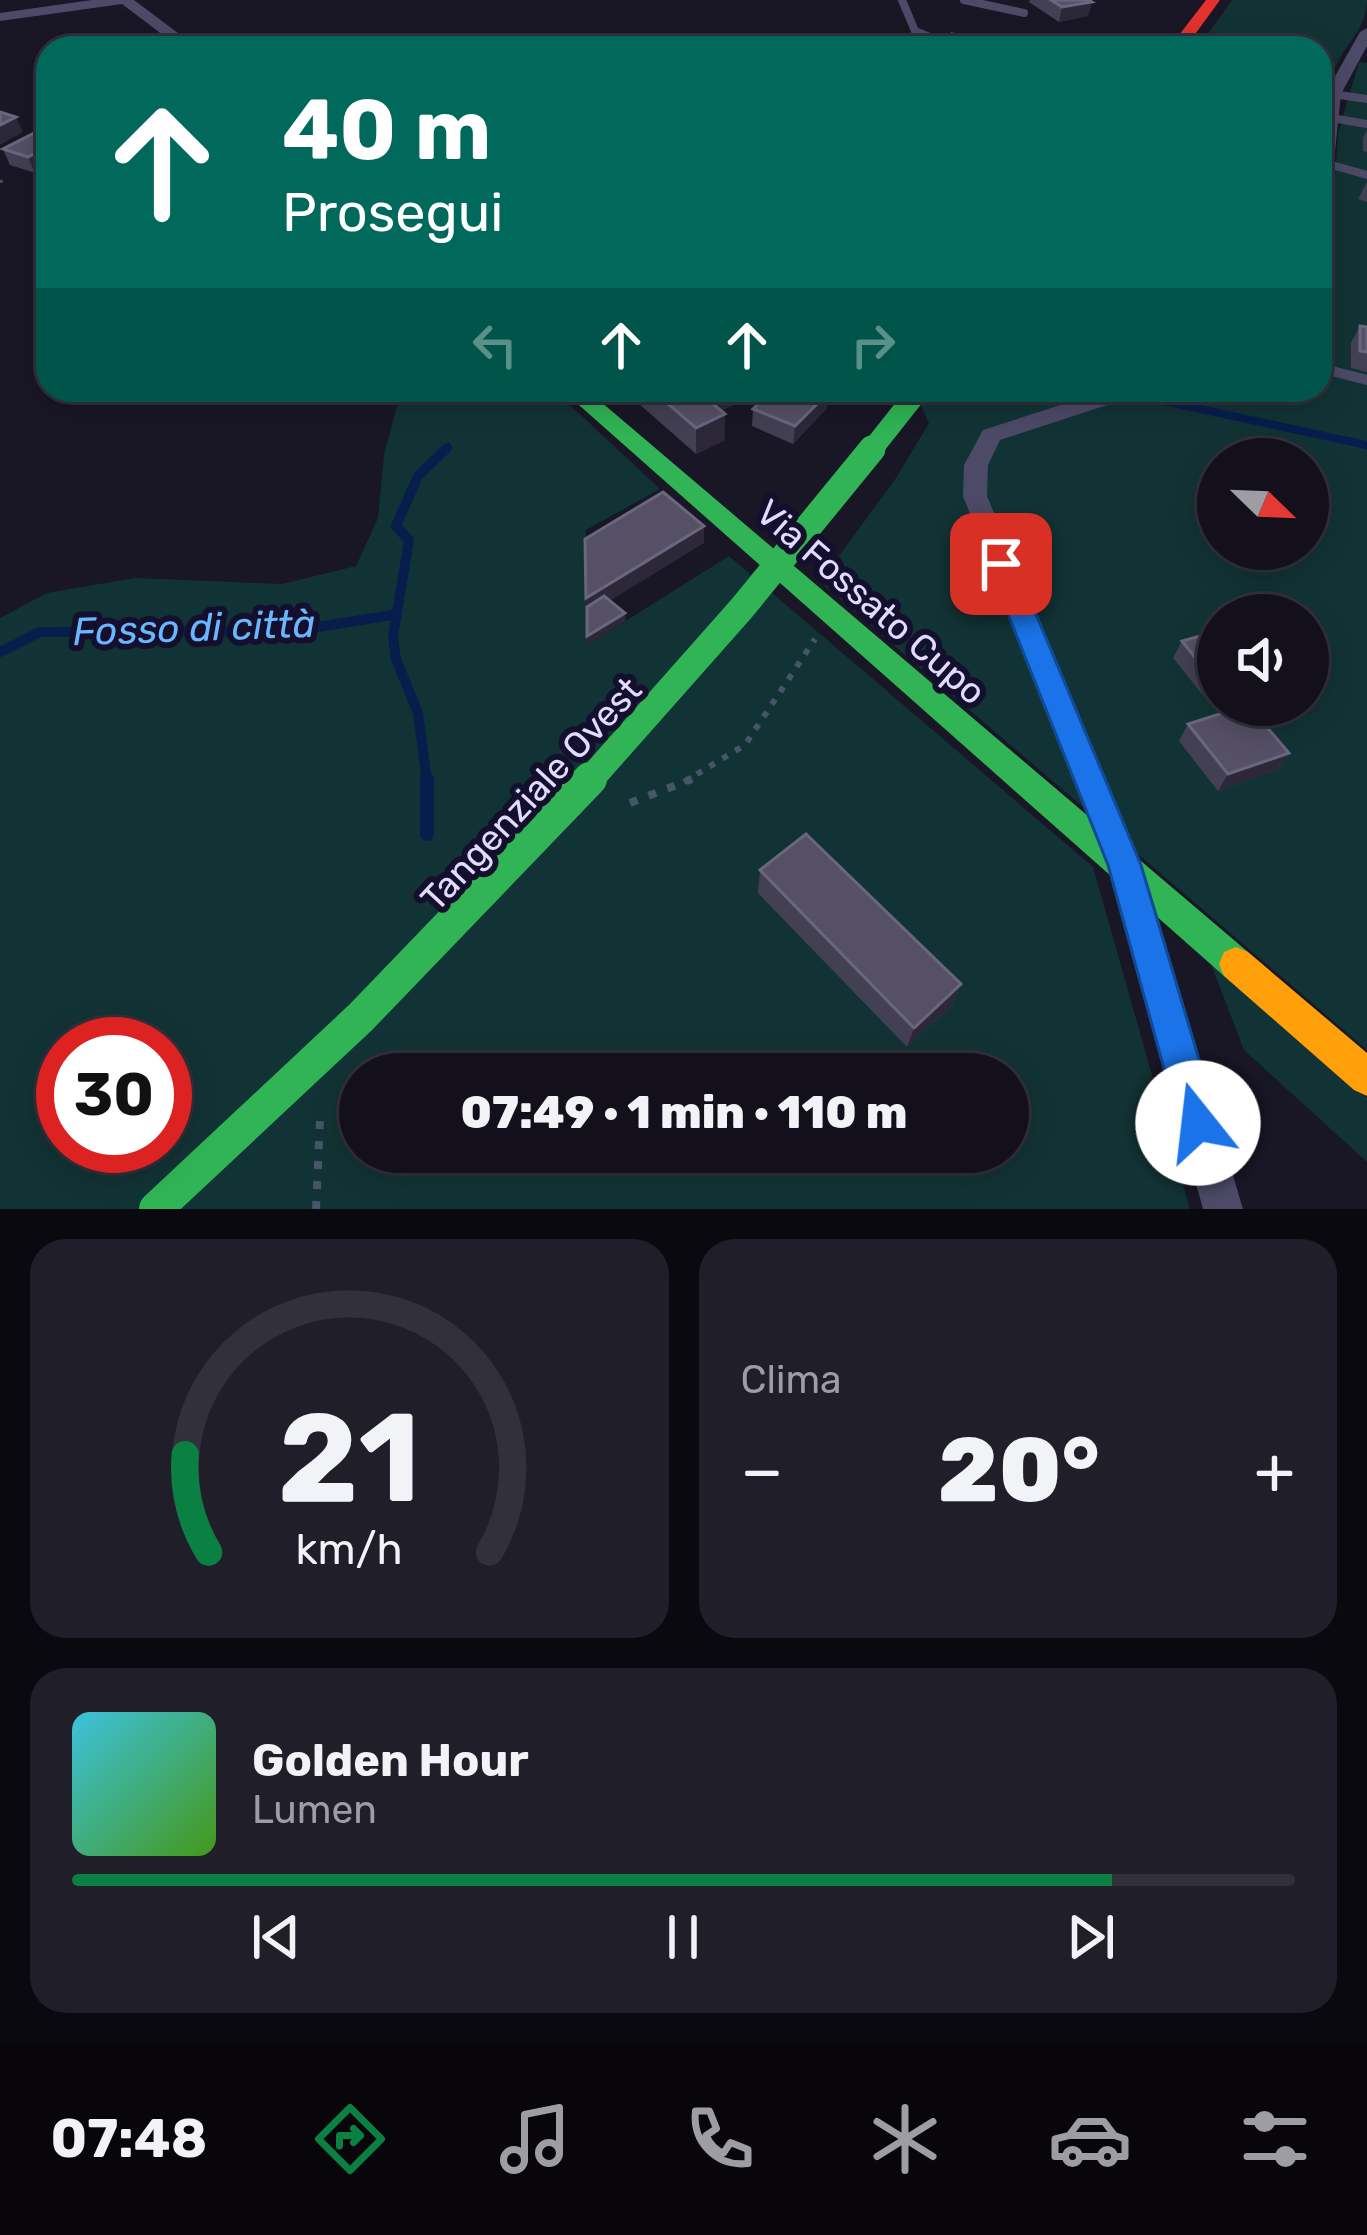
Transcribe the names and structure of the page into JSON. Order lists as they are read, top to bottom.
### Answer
{
  "streets": {
    "main road": ["Via Fossato Cupo", "Tangenziale Ovest"]
  },
  "water": ["Fosso di città"],
  "north": "bottom right",
  "page": {
    "turn": ["40 m", "Prosegui"],
    "limit": "30",
    "trip": "07:49 · 1 min · 110 m",
    "tile": "Clima",
    "heat": ["−", "20°", "+"],
    "song": ["Golden Hour", "Lumen"],
    "tabs": "07:48",
    "gauge": ["21", "km/h"]
  }
}
